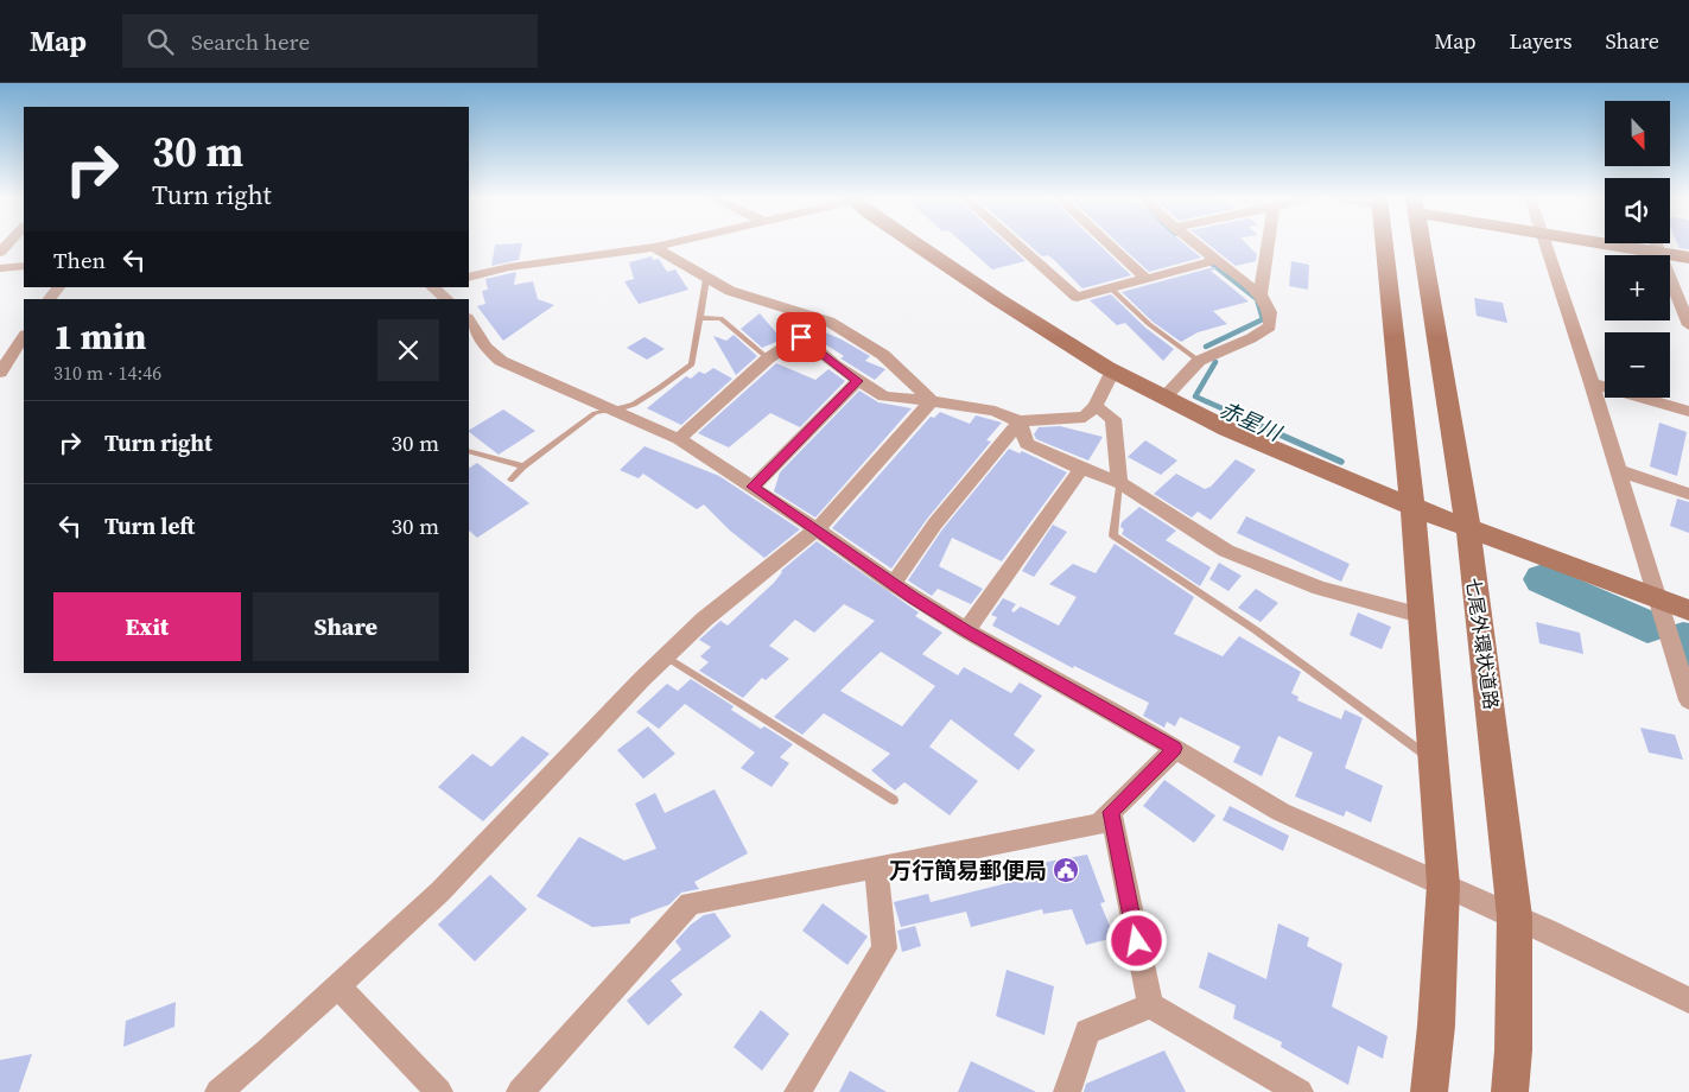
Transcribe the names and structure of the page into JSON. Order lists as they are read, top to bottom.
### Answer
{
  "streets": {
    "street": ["七尾外環状道路"]
  },
  "water": ["赤星川"],
  "places": {
    "public building": ["万行簡易郵便局"]
  },
  "north": "bottom",
  "page": {
    "header": "Map",
    "search": "Search here",
    "nav": ["Map", "Layers", "Share"],
    "map_buttons": ["+", "−"],
    "turn": ["30 m", "Turn right"],
    "then": "Then",
    "heading": ["1 min", "310 m · 14:46"],
    "list": [
      {
        "name": "Turn right",
        "value": "30 m"
      },
      {
        "name": "Turn left",
        "value": "30 m"
      }
    ],
    "buttons": ["Exit", "Share"]
  }
}
